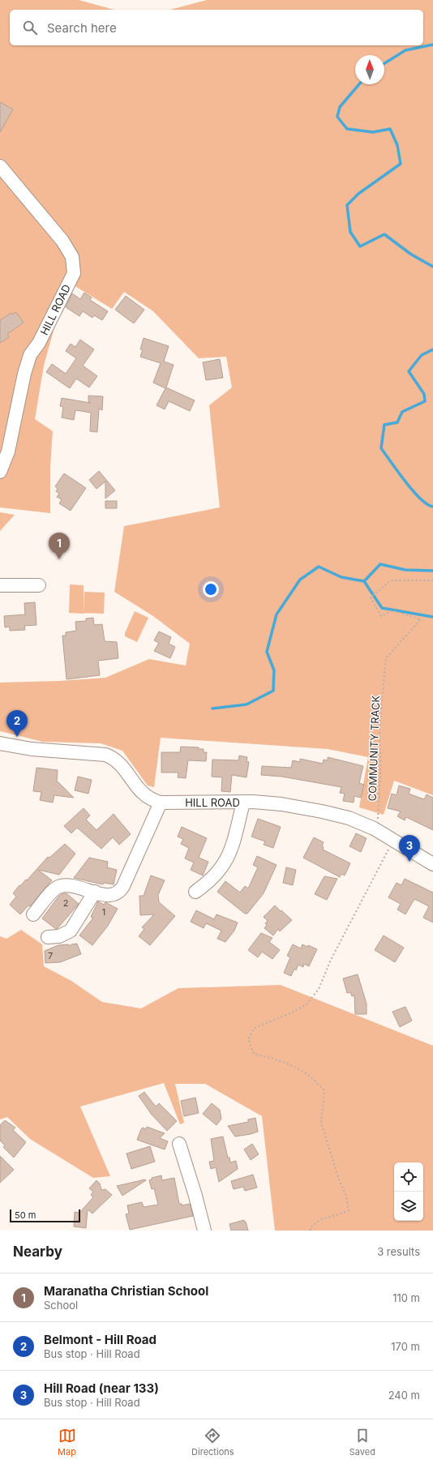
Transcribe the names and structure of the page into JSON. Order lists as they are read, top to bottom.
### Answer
{
  "streets": {
    "street": ["HILL ROAD"],
    "path": ["COMMUNITY TRACK"]
  },
  "crossings": [
    ["HILL ROAD", "COMMUNITY TRACK"]
  ],
  "house_numbers": ["2", "1", "7"],
  "scale_bar": "50 m",
  "north": "top",
  "page": {
    "search": "Search here",
    "pins": ["1", "2", "3"],
    "scale": "50 m",
    "heading": ["Nearby", "3 results"],
    "list": [
      {
        "mark": "1",
        "name": "Maranatha Christian School",
        "note": "School",
        "value": "110 m"
      },
      {
        "mark": "2",
        "name": "Belmont - Hill Road",
        "note": "Bus stop · Hill Road",
        "value": "170 m"
      },
      {
        "mark": "3",
        "name": "Hill Road (near 133)",
        "note": "Bus stop · Hill Road",
        "value": "240 m"
      }
    ],
    "nav": ["Map", "Directions", "Saved"]
  }
}
